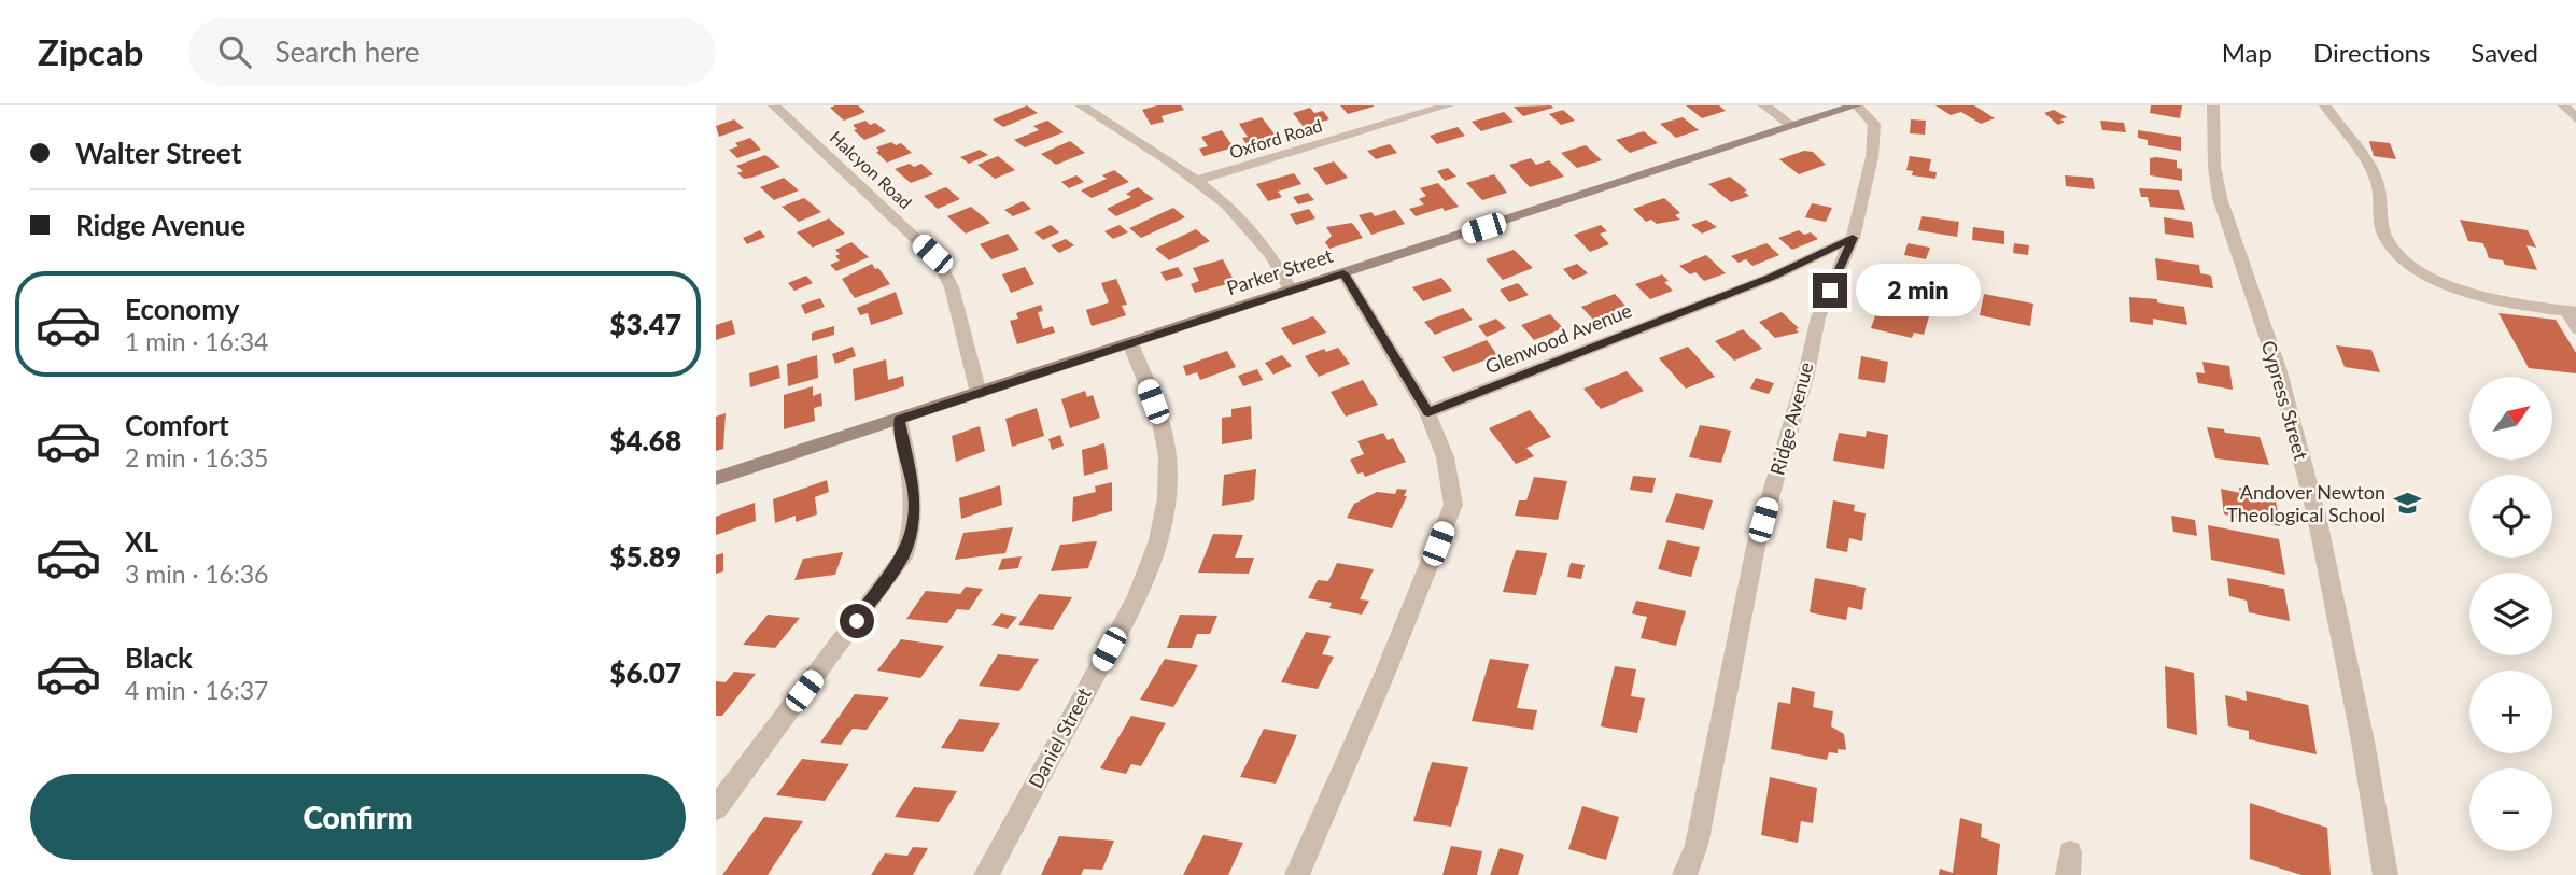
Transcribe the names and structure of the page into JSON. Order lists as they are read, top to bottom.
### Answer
{
  "streets": {
    "main road": ["Parker Street"],
    "street": [
      "Oxford Road",
      "Halcyon Road",
      "Glenwood Avenue",
      "Cypress Street",
      "Ridge Avenue",
      "Daniel Street"
    ]
  },
  "crossings": [
    ["Halcyon Road", "Parker Street"],
    ["Parker Street", "Ridge Avenue"],
    ["Parker Street", "Daniel Street"],
    ["Glenwood Avenue", "Ridge Avenue"]
  ],
  "places": {
    "school or university": ["Andover Newton Theological School"]
  },
  "north": "top right",
  "page": {
    "header": "Zipcab",
    "search": "Search here",
    "nav": ["Map", "Directions", "Saved"],
    "banner": ["Walter Street", "Ridge Avenue"],
    "bubble": "2 min",
    "list": [
      {
        "name": "Economy",
        "note": "1 min · 16:34",
        "value": "$3.47"
      },
      {
        "name": "Comfort",
        "note": "2 min · 16:35",
        "value": "$4.68"
      },
      {
        "name": "XL",
        "note": "3 min · 16:36",
        "value": "$5.89"
      },
      {
        "name": "Black",
        "note": "4 min · 16:37",
        "value": "$6.07"
      }
    ],
    "map_buttons": ["+", "−"],
    "buttons": "Confirm"
  }
}
